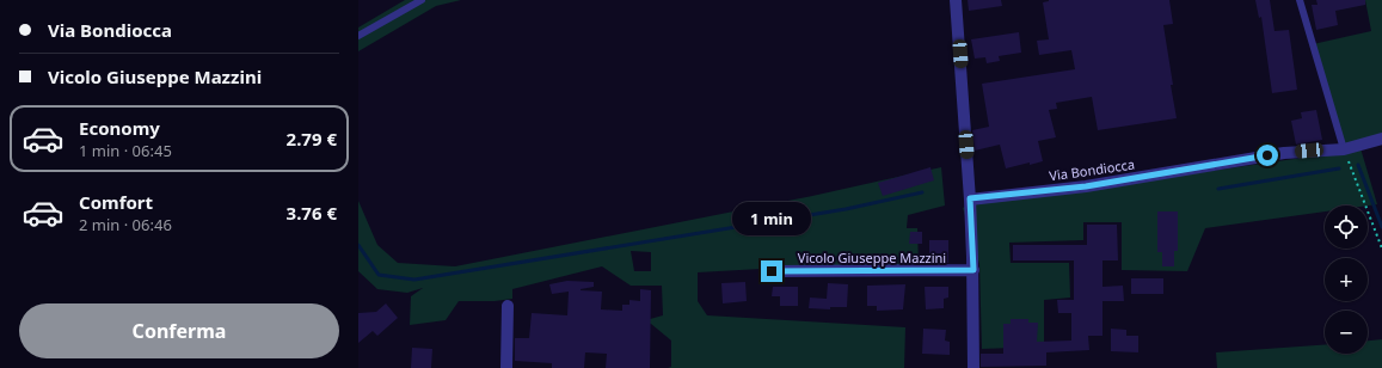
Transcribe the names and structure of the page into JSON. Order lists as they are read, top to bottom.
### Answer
{
  "streets": {
    "street": ["Via Bondiocca", "Vicolo Giuseppe Mazzini"]
  },
  "page": {
    "banner": ["Via Bondiocca", "Vicolo Giuseppe Mazzini"],
    "list": [
      {
        "name": "Economy",
        "note": "1 min · 06:45",
        "value": "2.79 €"
      },
      {
        "name": "Comfort",
        "note": "2 min · 06:46",
        "value": "3.76 €"
      }
    ],
    "bubble": "1 min",
    "map_buttons": ["+", "−"],
    "buttons": "Conferma"
  }
}
